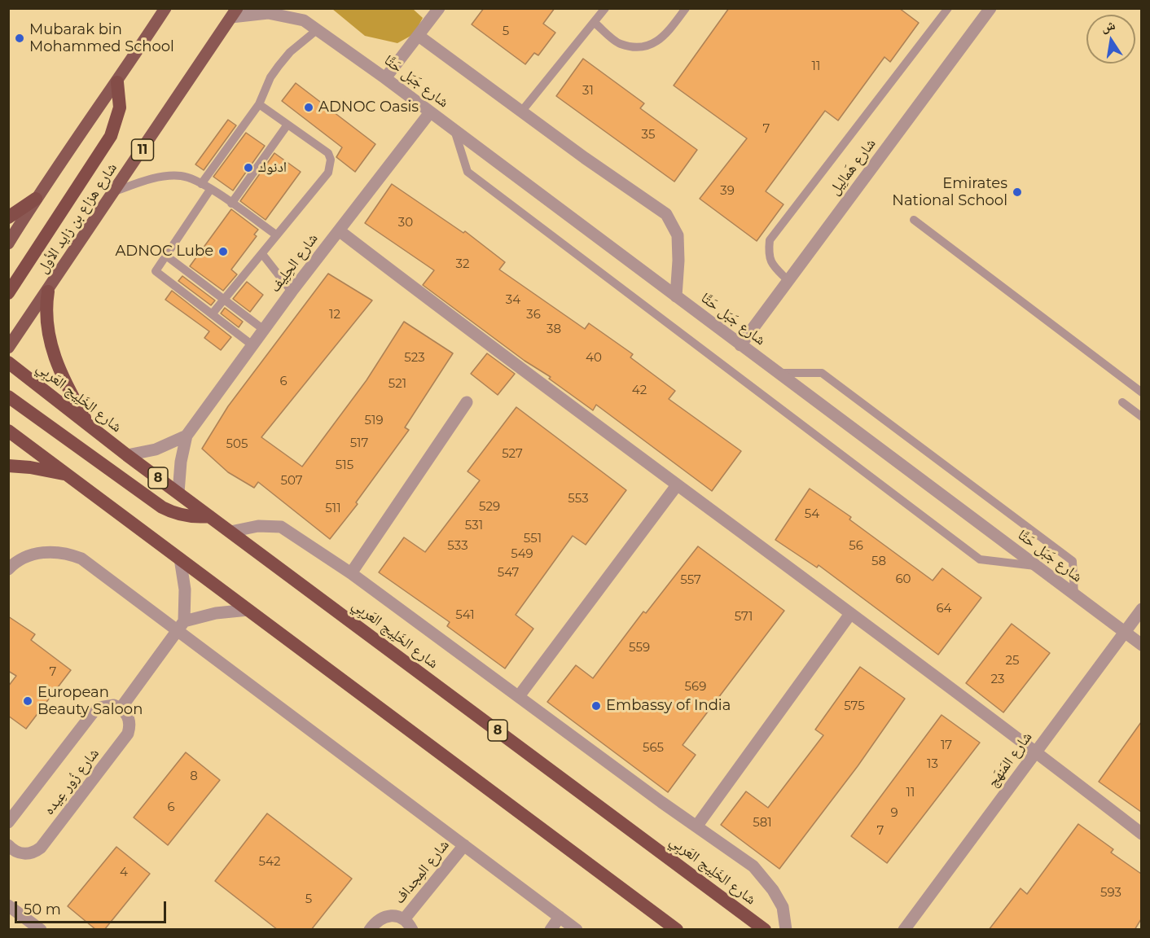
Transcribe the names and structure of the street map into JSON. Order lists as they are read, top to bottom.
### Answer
{
  "streets": {
    "highway": ["شارع الخَلِيج العَربِي", "8"],
    "main road": ["11", "شارع هزاع بن زايد الأول"],
    "street": [
      "شارع جَبَل حَتَّا",
      "شارع هَمالِيل",
      "شارع الحِلِيف",
      "شارع المَنهَج",
      "شارع زُور عِيده",
      "شارع المِجداف"
    ]
  },
  "crossings": [
    ["شارع جَبَل حَتَّا", "شارع هَمالِيل"],
    ["شارع جَبَل حَتَّا", "شارع هزاع بن زايد الأول"],
    ["شارع جَبَل حَتَّا", "شارع الحِلِيف"],
    ["شارع جَبَل حَتَّا", "شارع المَنهَج"],
    ["شارع الحِلِيف", "شارع الخَلِيج العَربِي"]
  ],
  "places": [
    "Mubarak bin Mohammed School",
    "ADNOC Oasis",
    "ادنوك",
    "Emirates National School",
    "ADNOC Lube",
    "European Beauty Saloon",
    "Embassy of India"
  ],
  "house_numbers": [
    "5",
    "11",
    "31",
    "7",
    "35",
    "39",
    "30",
    "32",
    "34",
    "12",
    "36",
    "38",
    "523",
    "40",
    "6",
    "521",
    "42",
    "519",
    "517",
    "505",
    "527",
    "515",
    "507",
    "553",
    "529",
    "511",
    "54",
    "531",
    "551",
    "533",
    "56",
    "549",
    "58",
    "547",
    "60",
    "557",
    "64",
    "541",
    "571",
    "559",
    "25",
    "7",
    "23",
    "569",
    "575",
    "17",
    "565",
    "13",
    "8",
    "11",
    "6",
    "9",
    "581",
    "7",
    "542",
    "4",
    "593",
    "5"
  ],
  "scale_bar": "50 m",
  "north": "top"
}
